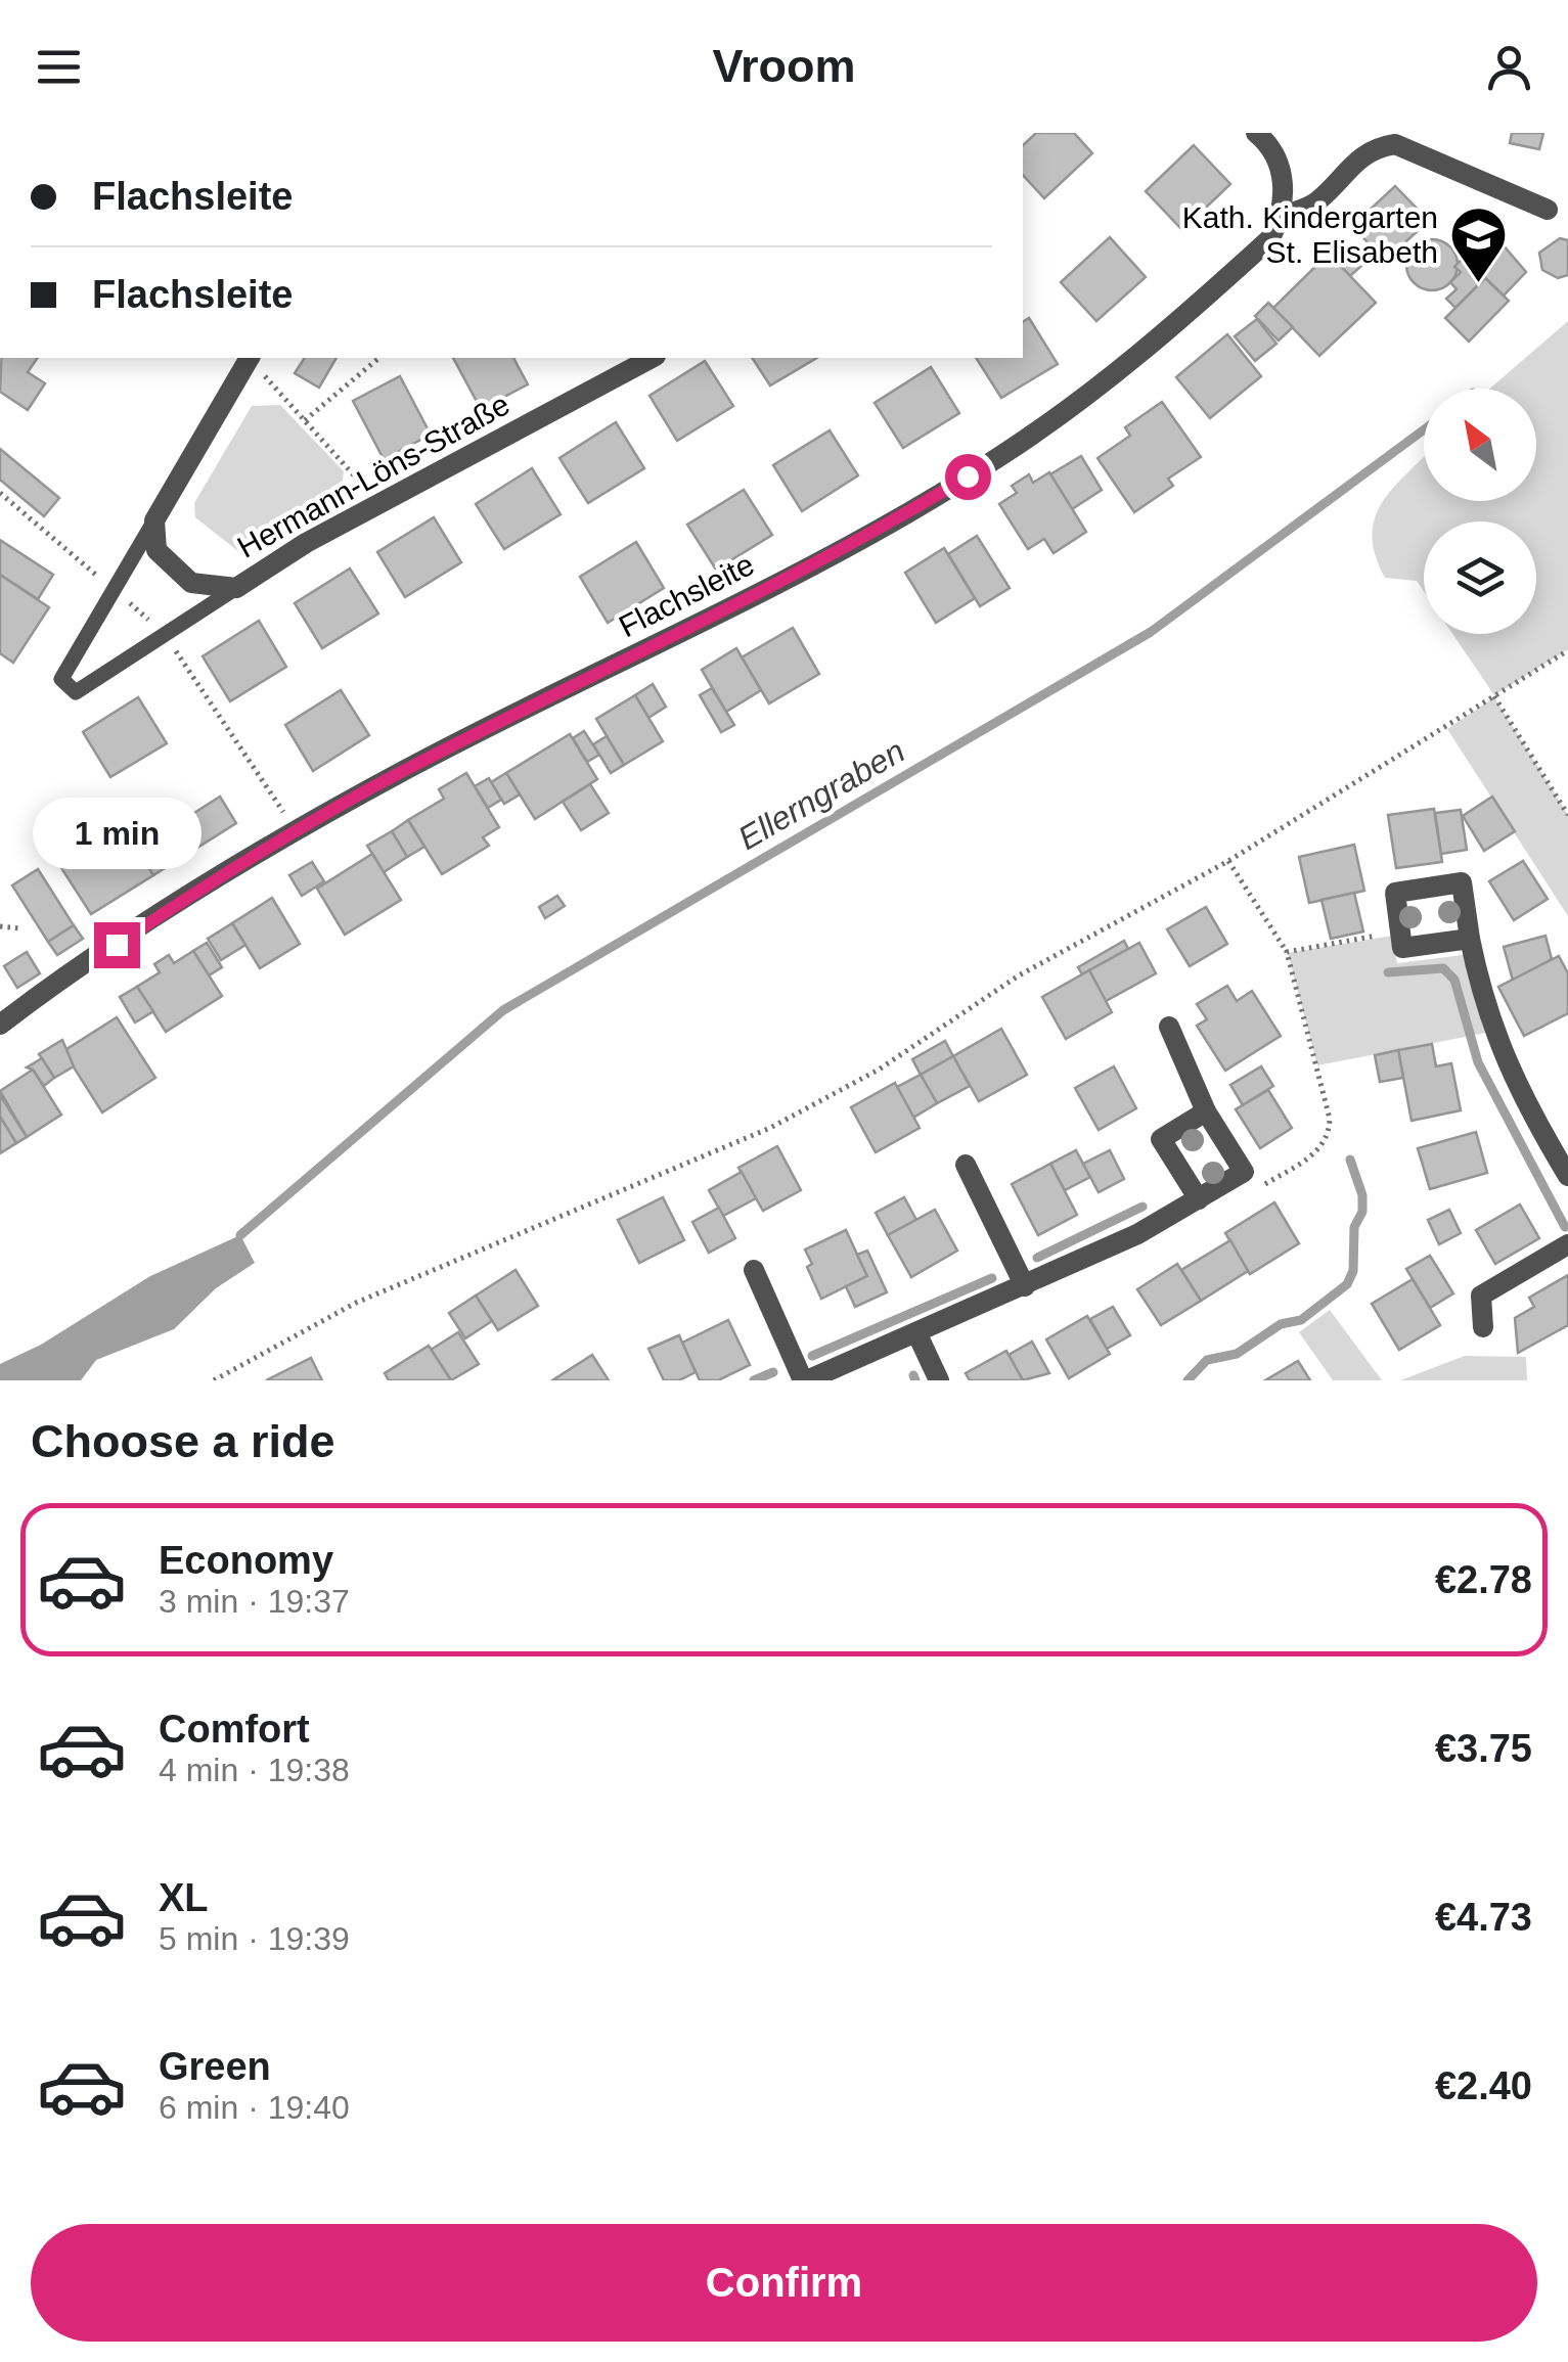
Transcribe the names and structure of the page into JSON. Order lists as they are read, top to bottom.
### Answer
{
  "streets": {
    "street": ["Hermann-Löns-Straße", "Flachsleite"]
  },
  "water": ["Ellerngraben"],
  "places": {
    "school or university": ["Kath. Kindergarten St. Elisabeth"]
  },
  "north": "top left",
  "page": {
    "header": "Vroom",
    "banner": ["Flachsleite", "Flachsleite"],
    "bubble": "1 min",
    "heading": "Choose a ride",
    "list": [
      {
        "name": "Economy",
        "note": "3 min · 19:37",
        "value": "€2.78"
      },
      {
        "name": "Comfort",
        "note": "4 min · 19:38",
        "value": "€3.75"
      },
      {
        "name": "XL",
        "note": "5 min · 19:39",
        "value": "€4.73"
      },
      {
        "name": "Green",
        "note": "6 min · 19:40",
        "value": "€2.40"
      }
    ],
    "buttons": "Confirm"
  }
}
